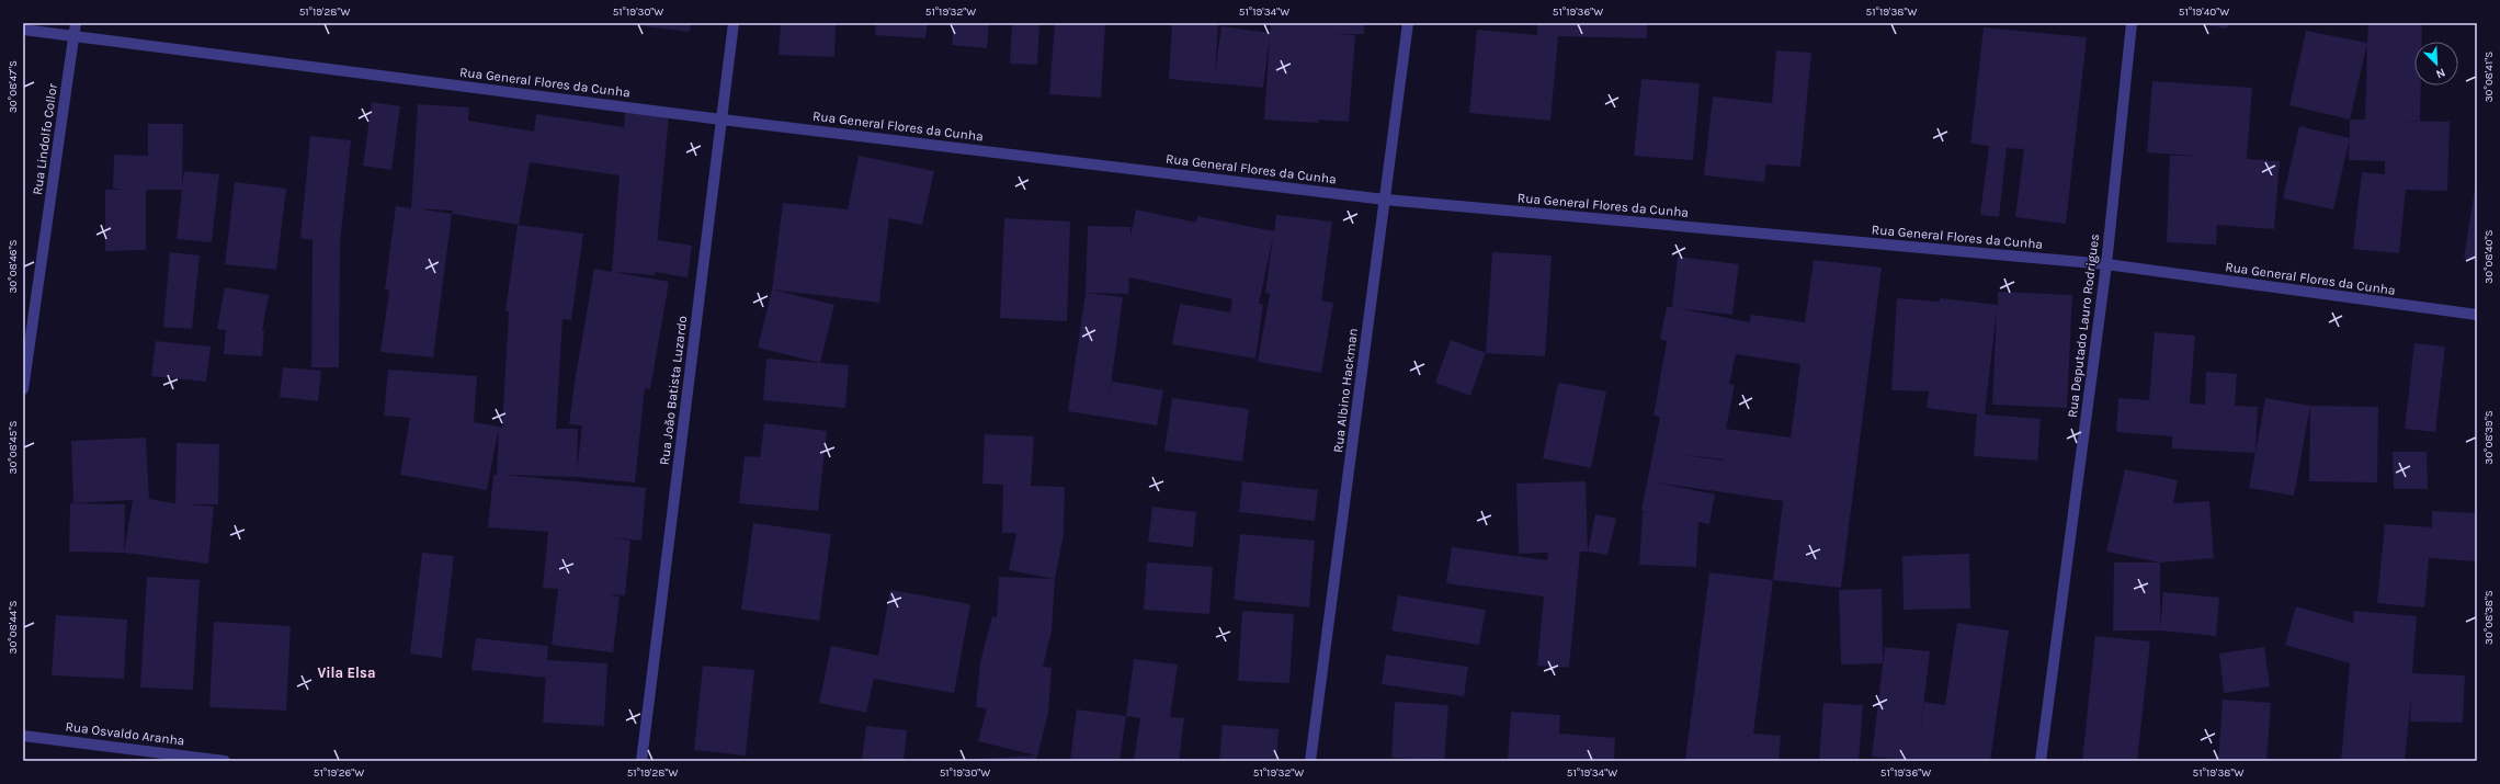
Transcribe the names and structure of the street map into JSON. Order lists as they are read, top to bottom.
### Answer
{
  "streets": {
    "street": [
      "Rua General Flores da Cunha",
      "Rua Lindolfo Collor",
      "Rua Deputado Lauro Rodrigues",
      "Rua João Batista Luzardo",
      "Rua Albino Hackman",
      "Rua Osvaldo Aranha"
    ]
  },
  "crossings": [
    ["Rua General Flores da Cunha", "Rua Lindolfo Collor"],
    ["Rua General Flores da Cunha", "Rua Deputado Lauro Rodrigues"],
    ["Rua General Flores da Cunha", "Rua João Batista Luzardo"],
    ["Rua General Flores da Cunha", "Rua Albino Hackman"]
  ],
  "districts": ["Vila Elsa"],
  "north": "bottom right",
  "coordinates": [
    "51°19'28\"W",
    "51°19'30\"W",
    "51°19'32\"W",
    "51°19'34\"W",
    "51°19'36\"W",
    "51°19'38\"W",
    "51°19'40\"W",
    "30°08'41\"S",
    "30°08'47\"S",
    "30°08'40\"S",
    "30°08'46\"S",
    "30°08'39\"S",
    "30°08'45\"S",
    "30°08'38\"S",
    "30°08'44\"S",
    "51°19'26\"W"
  ]
}
